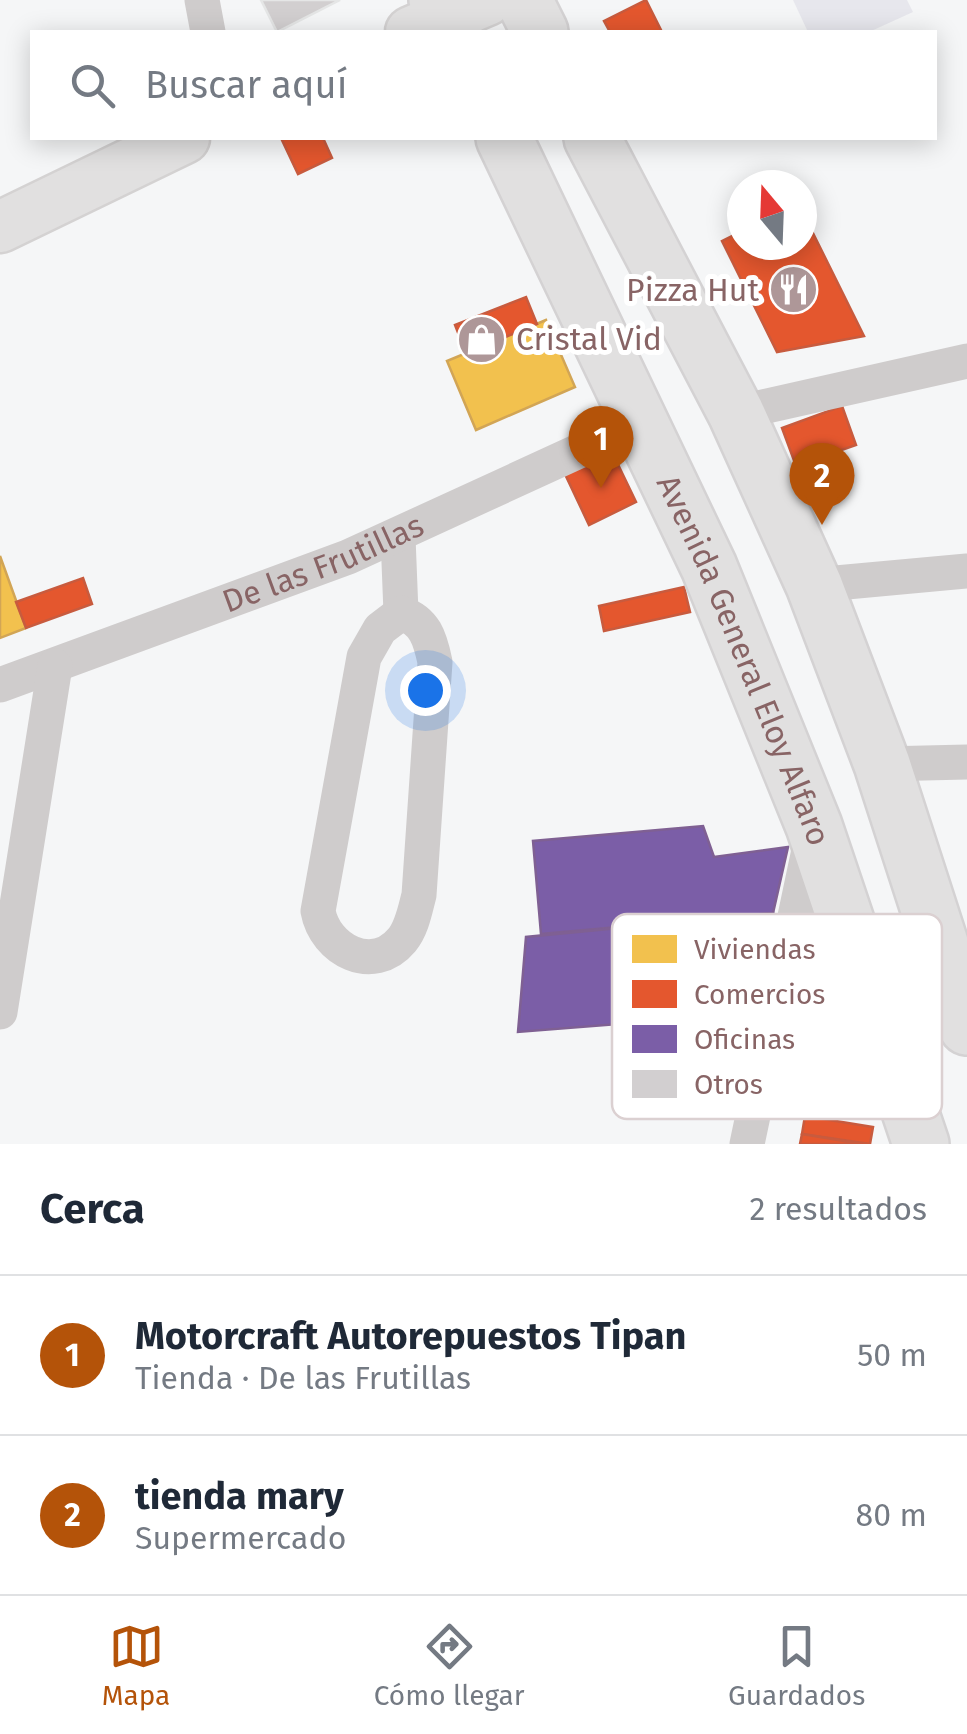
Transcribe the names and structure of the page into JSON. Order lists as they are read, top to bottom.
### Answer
{
  "streets": {
    "main road": ["Avenida General Eloy Alfaro"],
    "street": ["De las Frutillas"]
  },
  "crossings": [
    ["De las Frutillas", "Avenida General Eloy Alfaro"]
  ],
  "places": {
    "restaurant": ["Pizza Hut"],
    "shop": ["Cristal Vid"]
  },
  "legend": [
    "Viviendas",
    "Comercios",
    "Oficinas",
    "Otros"
  ],
  "north": "top",
  "page": {
    "search": "Buscar aquí",
    "pins": ["1", "2"],
    "heading": ["Cerca", "2 resultados"],
    "list": [
      {
        "mark": "1",
        "name": "Motorcraft Autorepuestos Tipan",
        "note": "Tienda · De las Frutillas",
        "value": "50 m"
      },
      {
        "mark": "2",
        "name": "tienda mary",
        "note": "Supermercado",
        "value": "80 m"
      }
    ],
    "nav": ["Mapa", "Cómo llegar", "Guardados"]
  }
}
